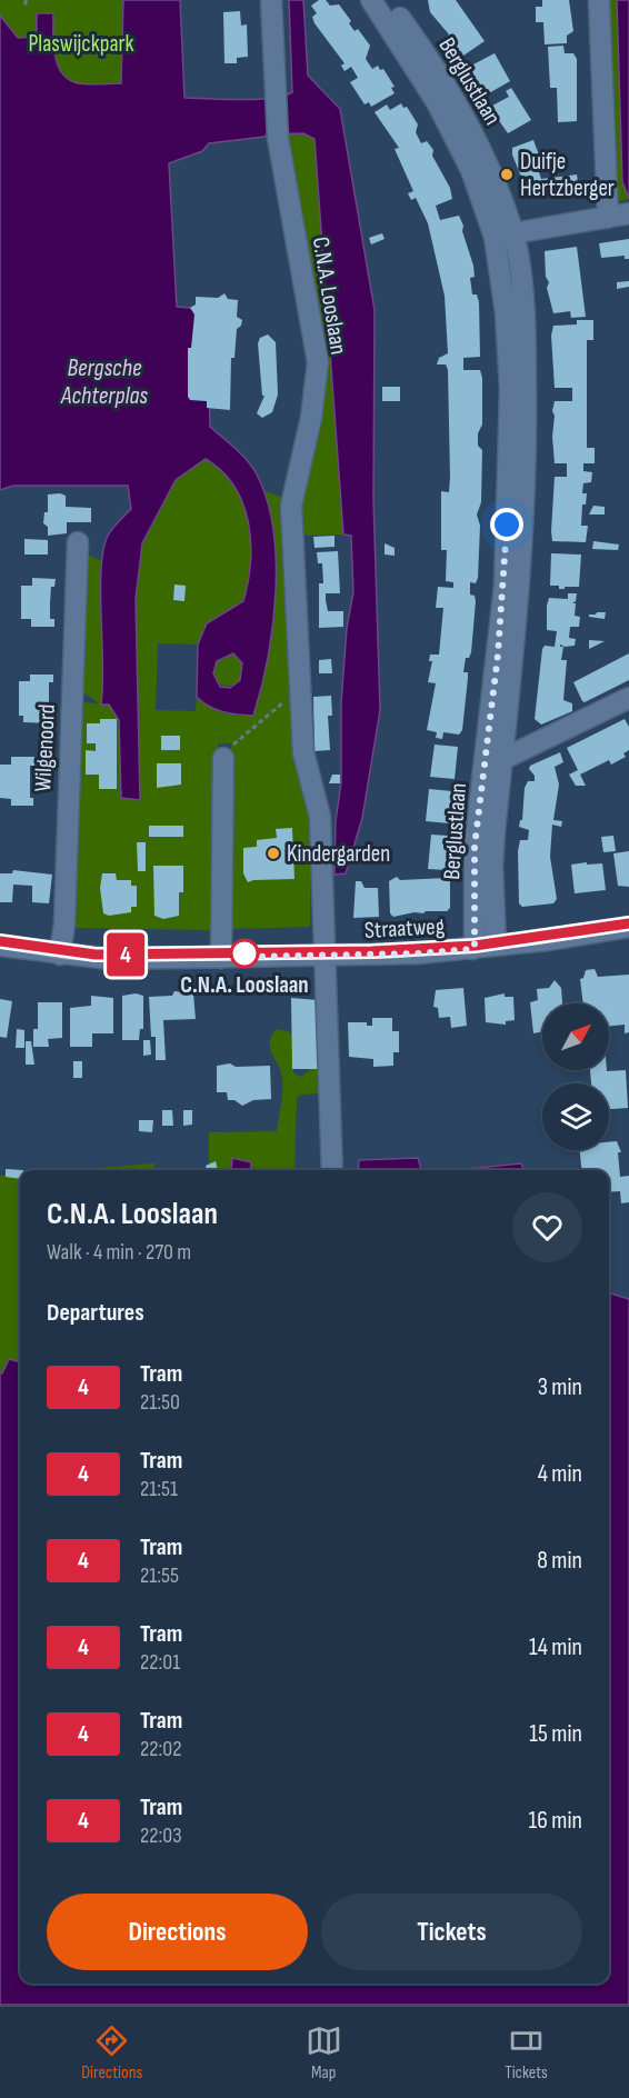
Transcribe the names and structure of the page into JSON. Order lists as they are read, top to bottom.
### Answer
{
  "streets": {
    "street": [
      "Berglustlaan",
      "C.N.A. Looslaan",
      "Wilgenoord",
      "Straatweg"
    ]
  },
  "crossings": [
    ["Berglustlaan", "Straatweg"],
    ["C.N.A. Looslaan", "Straatweg"],
    ["Wilgenoord", "Straatweg"]
  ],
  "water": ["Bergsche Achterplas"],
  "parks": ["Plaswijckpark"],
  "places": ["Duifje Hertzberger", "Kindergarden", "C.N.A. Looslaan"],
  "lines": ["tram line 4"],
  "north": "top right",
  "page": {
    "on_map": "4",
    "heading": [
      ["C.N.A. Looslaan", "Walk · 4 min · 270 m"],
      "Departures"
    ],
    "list": [
      {
        "mark": "4",
        "name": "Tram",
        "note": "21:50",
        "value": "3 min"
      },
      {
        "mark": "4",
        "name": "Tram",
        "note": "21:51",
        "value": "4 min"
      },
      {
        "mark": "4",
        "name": "Tram",
        "note": "21:55",
        "value": "8 min"
      },
      {
        "mark": "4",
        "name": "Tram",
        "note": "22:01",
        "value": "14 min"
      },
      {
        "mark": "4",
        "name": "Tram",
        "note": "22:02",
        "value": "15 min"
      },
      {
        "mark": "4",
        "name": "Tram",
        "note": "22:03",
        "value": "16 min"
      }
    ],
    "buttons": ["Directions", "Tickets"],
    "tabs": ["Directions", "Map", "Tickets"]
  }
}
